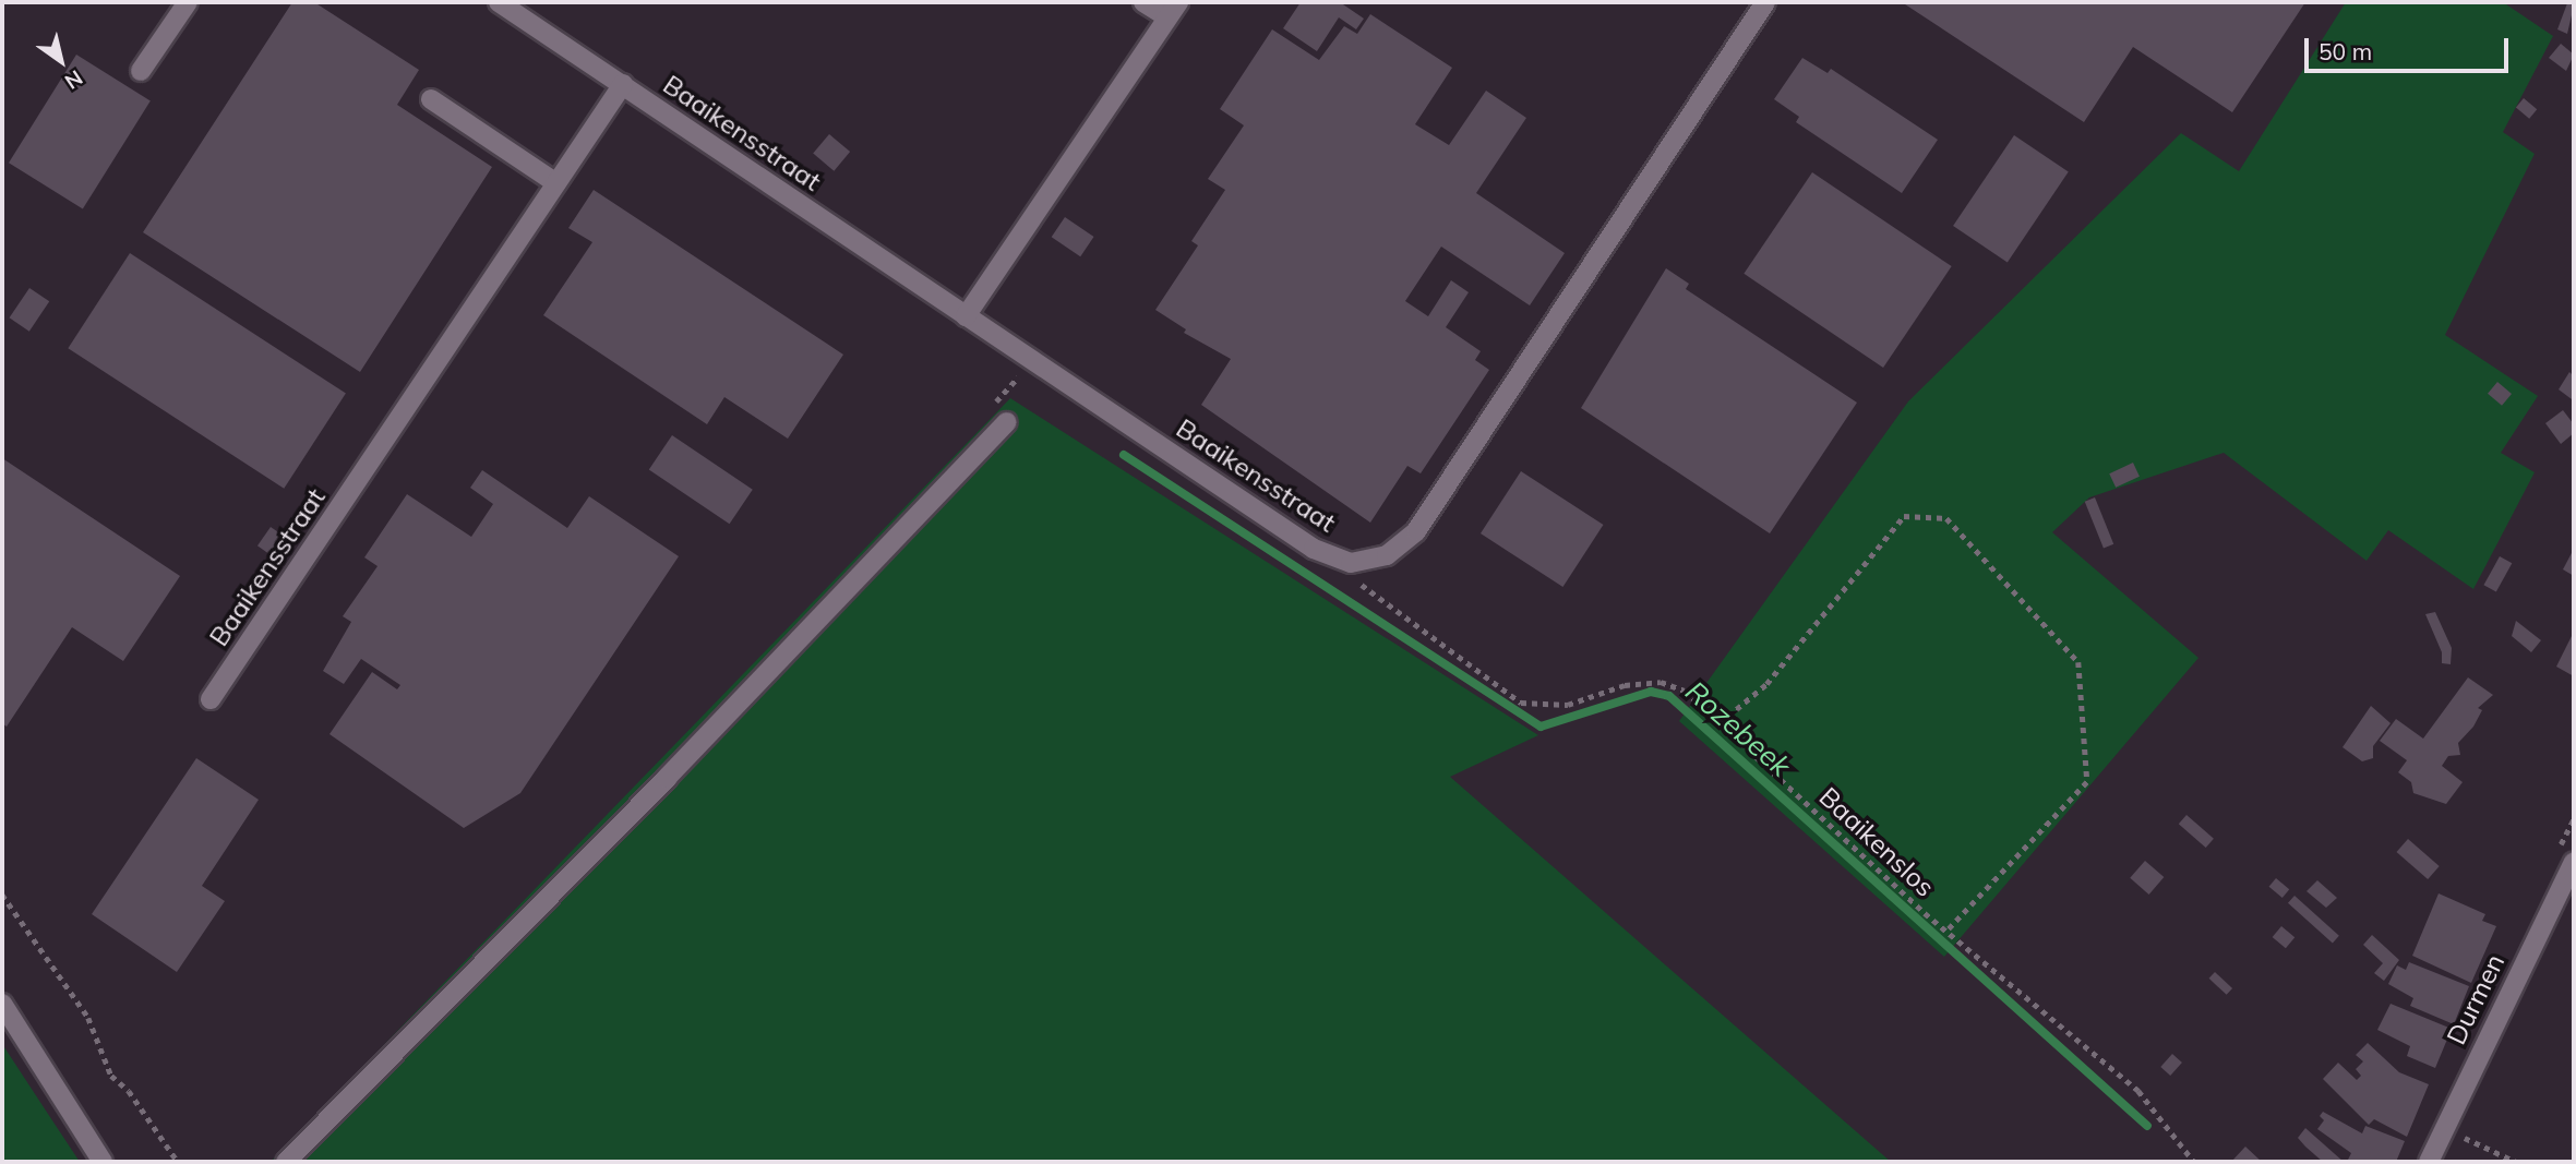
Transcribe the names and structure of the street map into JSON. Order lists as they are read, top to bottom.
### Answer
{
  "streets": {
    "street": ["Baaikensstraat", "Durmen"],
    "path": ["Baaikenslos"]
  },
  "crossings": [
    ["Baaikensstraat", "Baaikenslos"]
  ],
  "water": ["Rozebeek"],
  "scale_bar": "50 m",
  "north": "bottom right"
}
